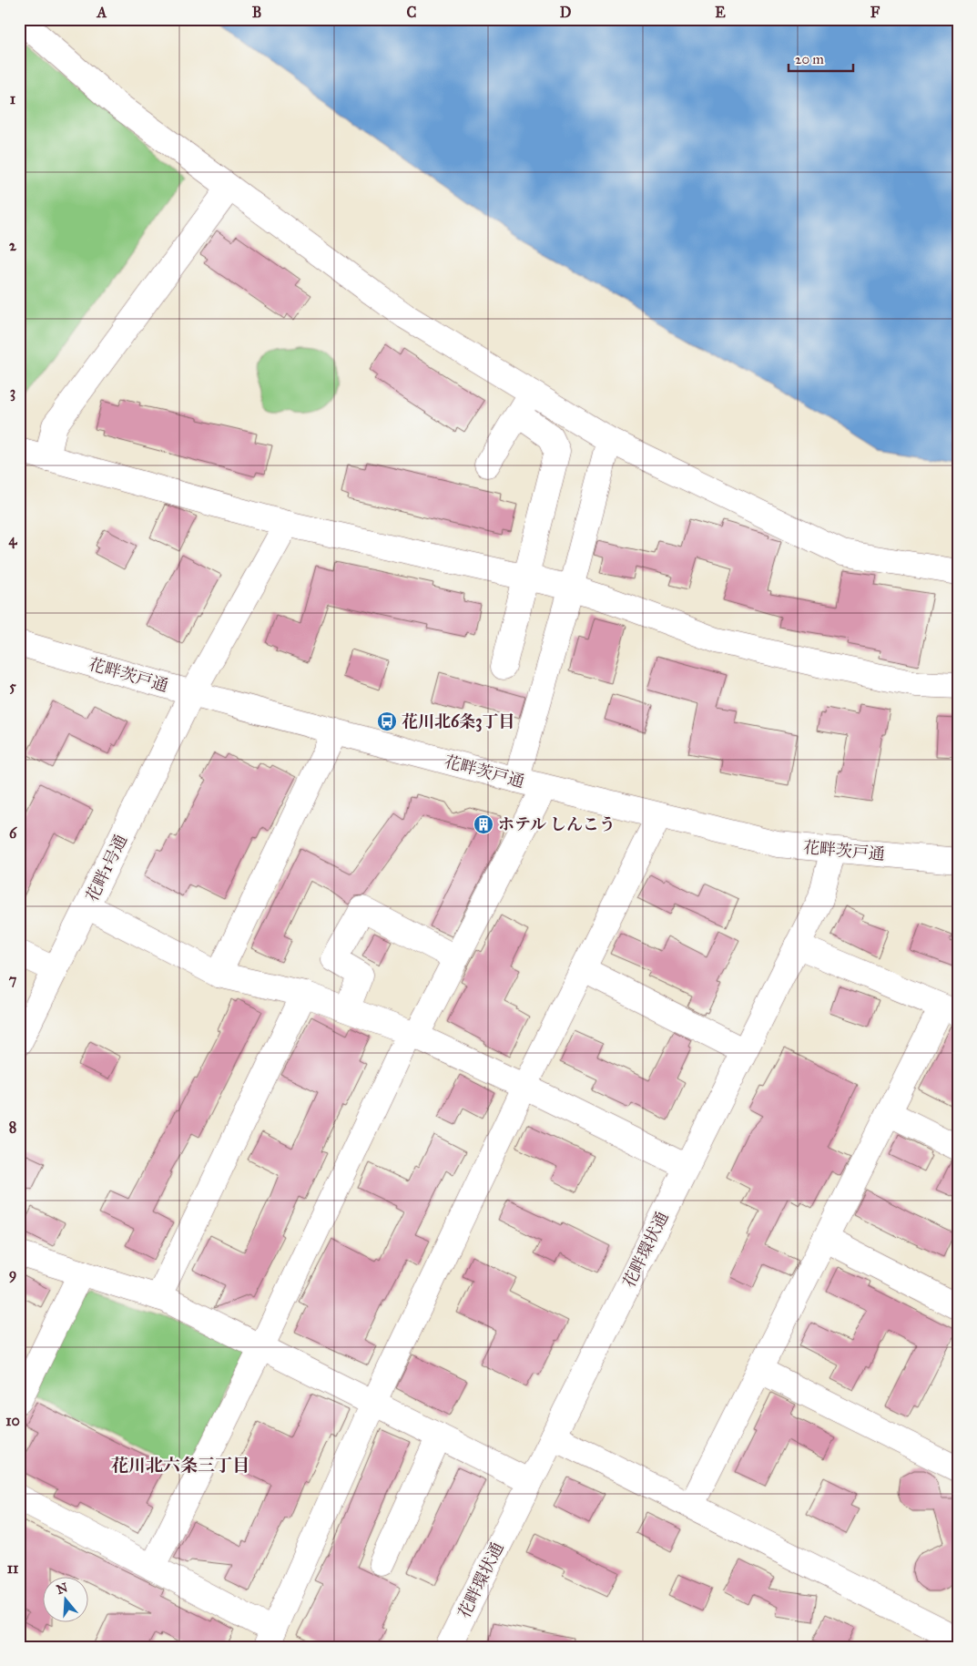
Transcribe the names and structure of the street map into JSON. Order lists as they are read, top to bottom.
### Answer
{
  "streets": {
    "street": ["花畔茨戸通", "花畔1号通", "花畔環状通"]
  },
  "crossings": [
    ["花畔茨戸通", "花畔1号通"],
    ["花畔茨戸通", "花畔環状通"]
  ],
  "districts": ["花川北六条三丁目"],
  "places": {
    "bus stop": ["花川北6条3丁目"],
    "building": ["ホテル しんこう"]
  },
  "scale_bar": "20 m",
  "north": "top",
  "grid": {
    "columns": [
      "A",
      "B",
      "C",
      "D",
      "E",
      "F"
    ],
    "rows": [
      "1",
      "2",
      "3",
      "4",
      "5",
      "6",
      "7",
      "8",
      "9",
      "10",
      "11"
    ]
  }
}
